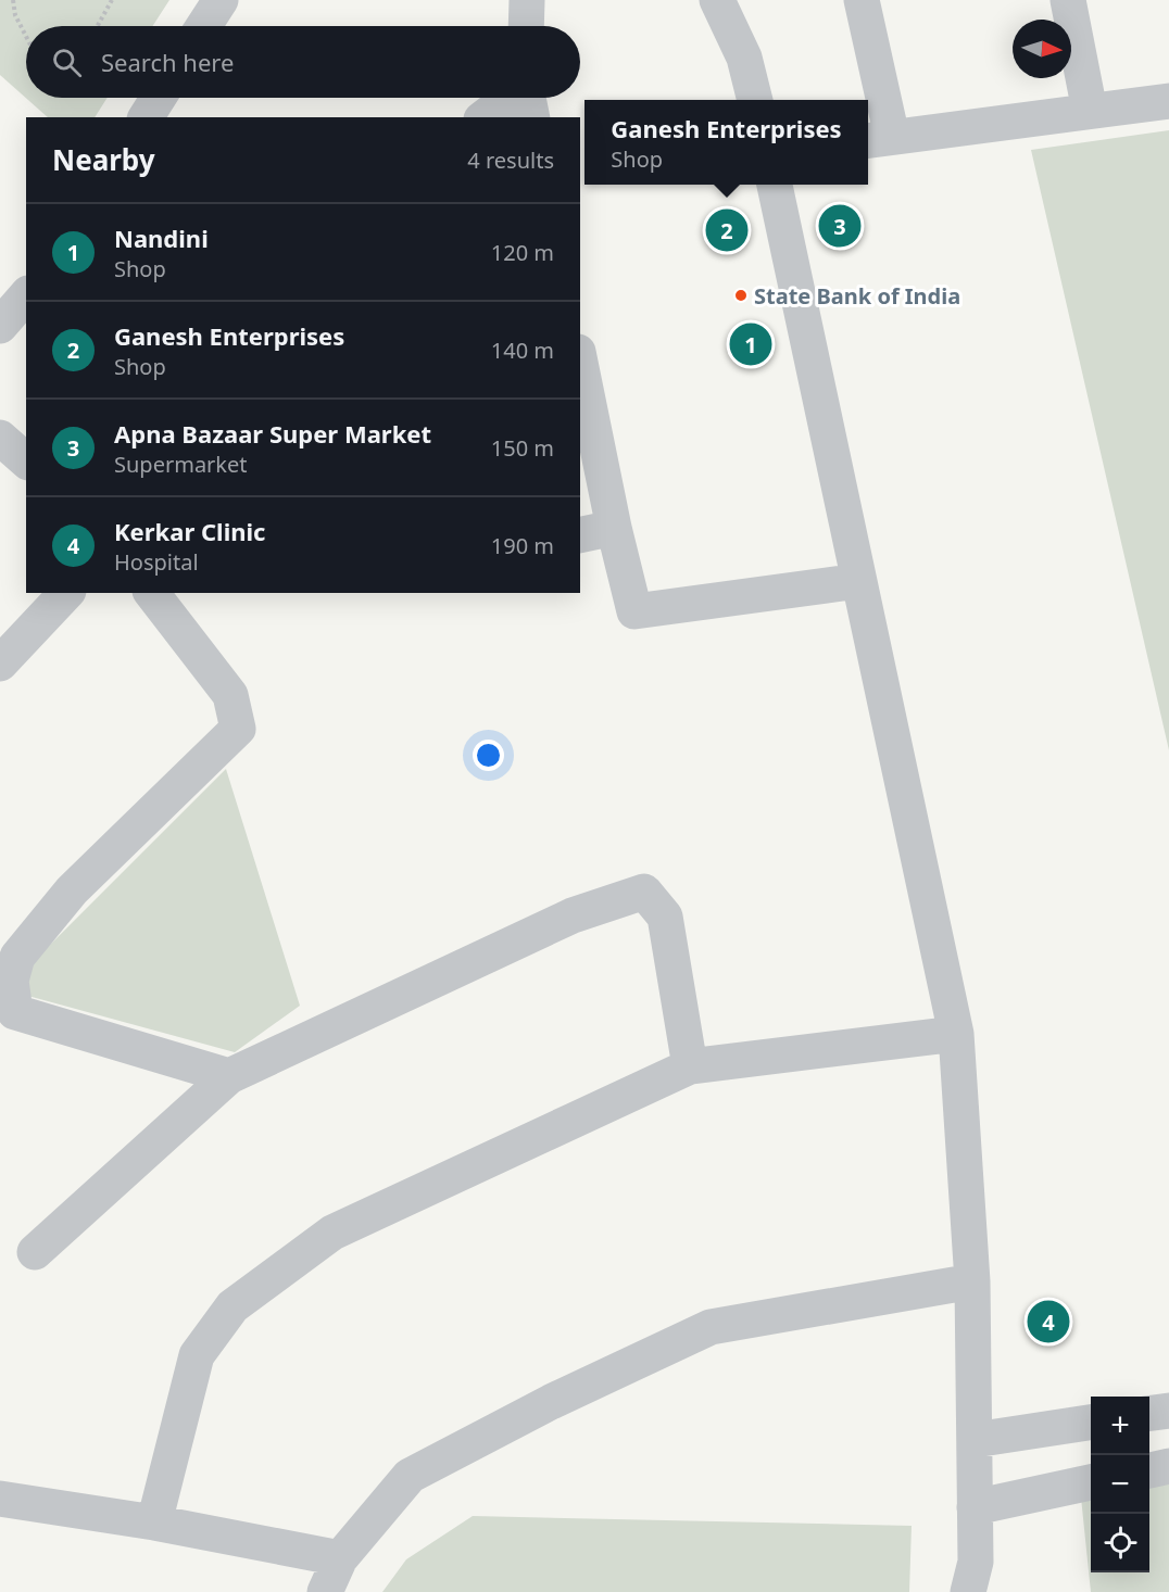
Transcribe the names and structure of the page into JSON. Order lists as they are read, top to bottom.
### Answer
{
  "places": ["State Bank of India"],
  "north": "right",
  "page": {
    "search": "Search here",
    "popup": ["Ganesh Enterprises", "Shop"],
    "heading": ["Nearby", "4 results"],
    "pins": [
      "3",
      "2",
      "1",
      "4"
    ],
    "list": [
      {
        "mark": "1",
        "name": "Nandini",
        "note": "Shop",
        "value": "120 m"
      },
      {
        "mark": "2",
        "name": "Ganesh Enterprises",
        "note": "Shop",
        "value": "140 m"
      },
      {
        "mark": "3",
        "name": "Apna Bazaar Super Market",
        "note": "Supermarket",
        "value": "150 m"
      },
      {
        "mark": "4",
        "name": "Kerkar Clinic",
        "note": "Hospital",
        "value": "190 m"
      }
    ],
    "map_buttons": ["+", "−"]
  }
}
